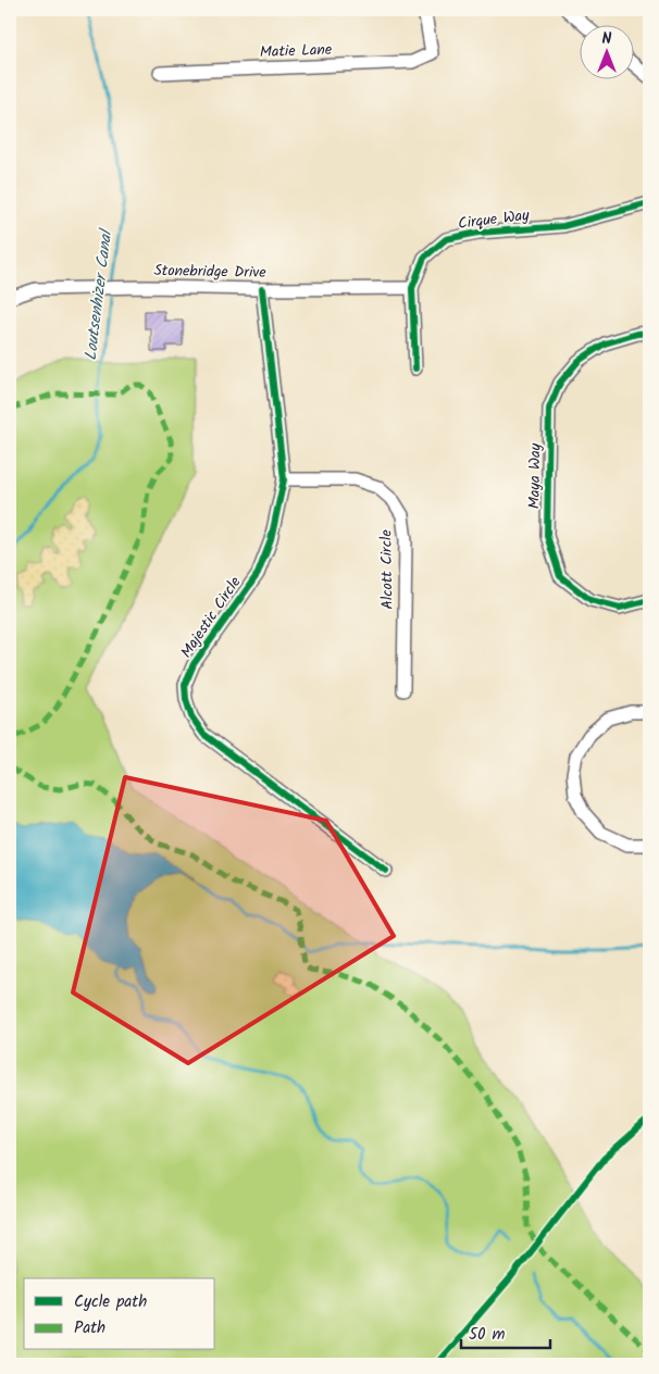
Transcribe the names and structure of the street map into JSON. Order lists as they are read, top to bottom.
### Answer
{
  "streets": {
    "street": [
      "Matie Lane",
      "Cirque Way",
      "Stonebridge Drive",
      "Maya Way",
      "Alcott Circle",
      "Majestic Circle"
    ]
  },
  "crossings": [
    ["Cirque Way", "Stonebridge Drive"],
    ["Stonebridge Drive", "Majestic Circle"],
    ["Alcott Circle", "Majestic Circle"]
  ],
  "water": ["Loutsenhizer Canal"],
  "legend": ["Cycle path", "Path"],
  "scale_bar": "50 m",
  "north": "top"
}
